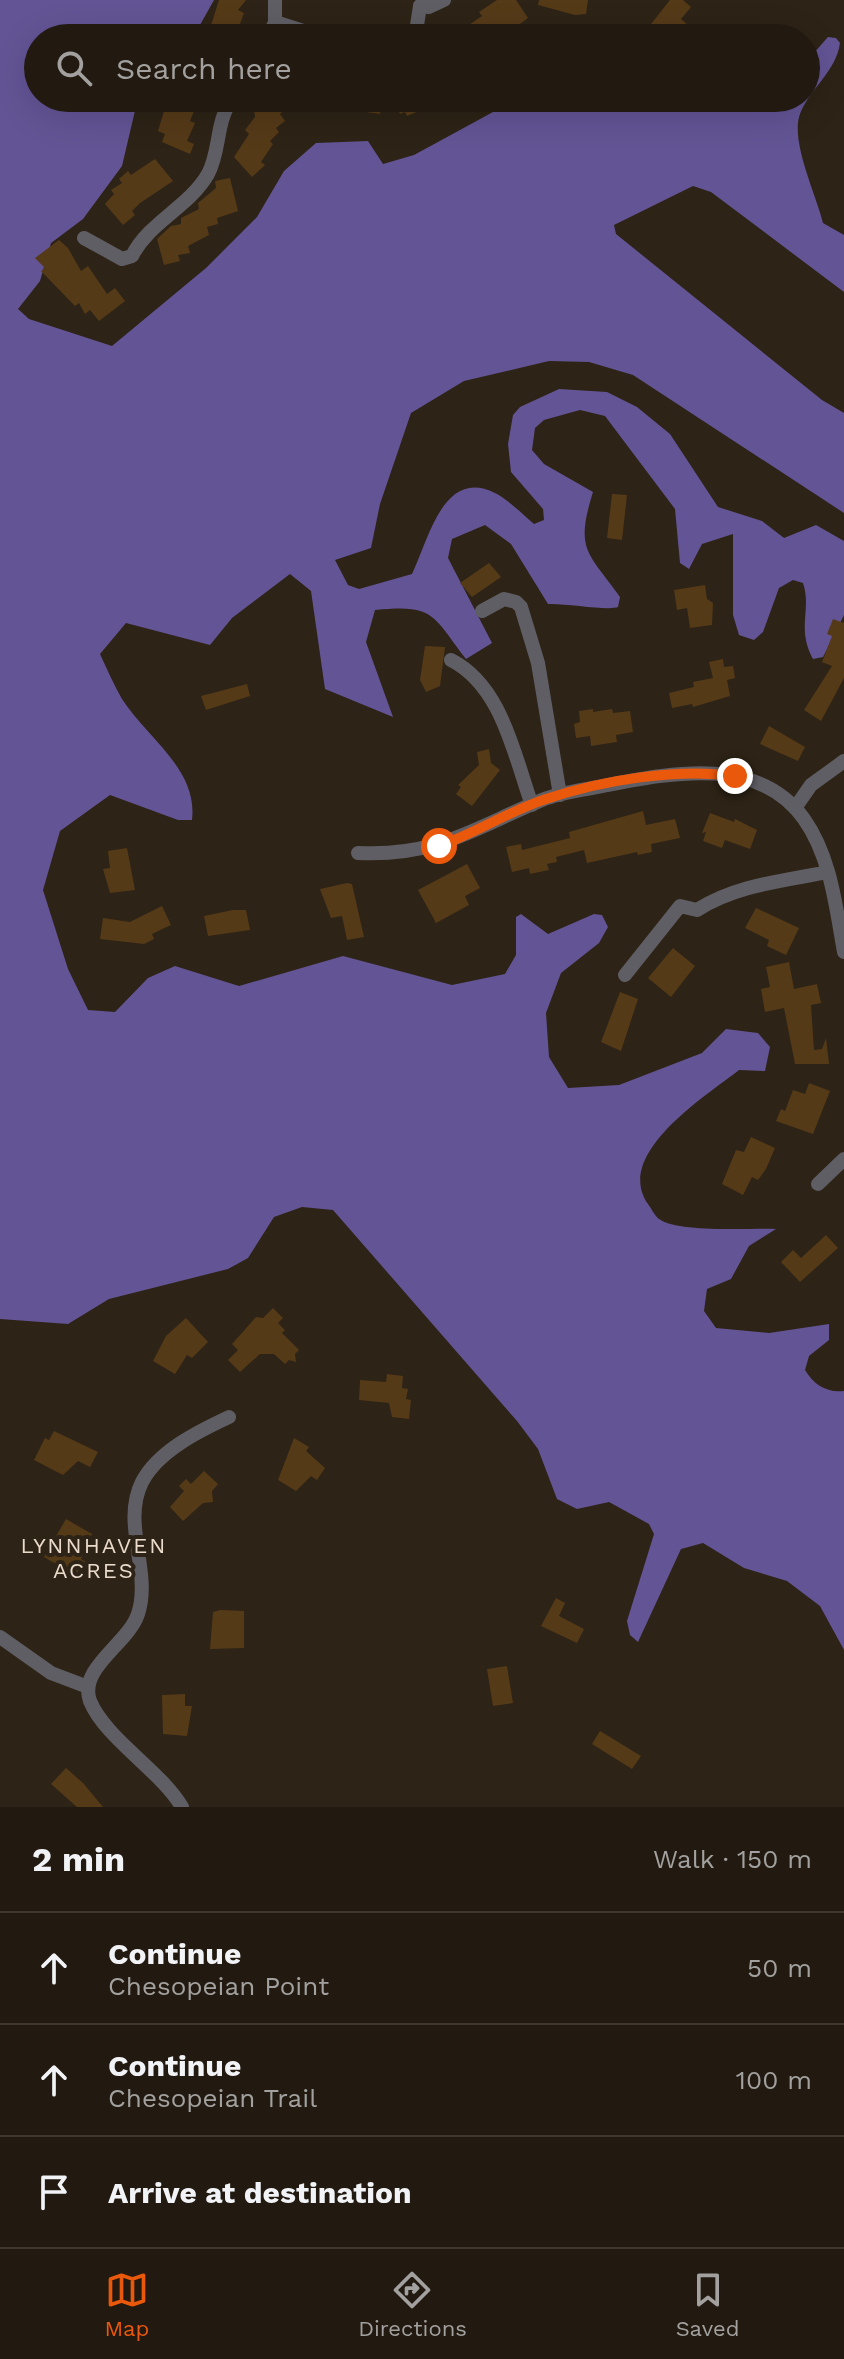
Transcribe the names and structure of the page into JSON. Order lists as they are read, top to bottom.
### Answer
{
  "districts": ["LYNNHAVEN ACRES"],
  "page": {
    "search": "Search here",
    "heading": ["2 min", "Walk · 150 m"],
    "list": [
      ["Continue", "Chesopeian Point", "50 m"],
      ["Continue", "Chesopeian Trail", "100 m"],
      "Arrive at destination"
    ],
    "nav": ["Map", "Directions", "Saved"]
  }
}
